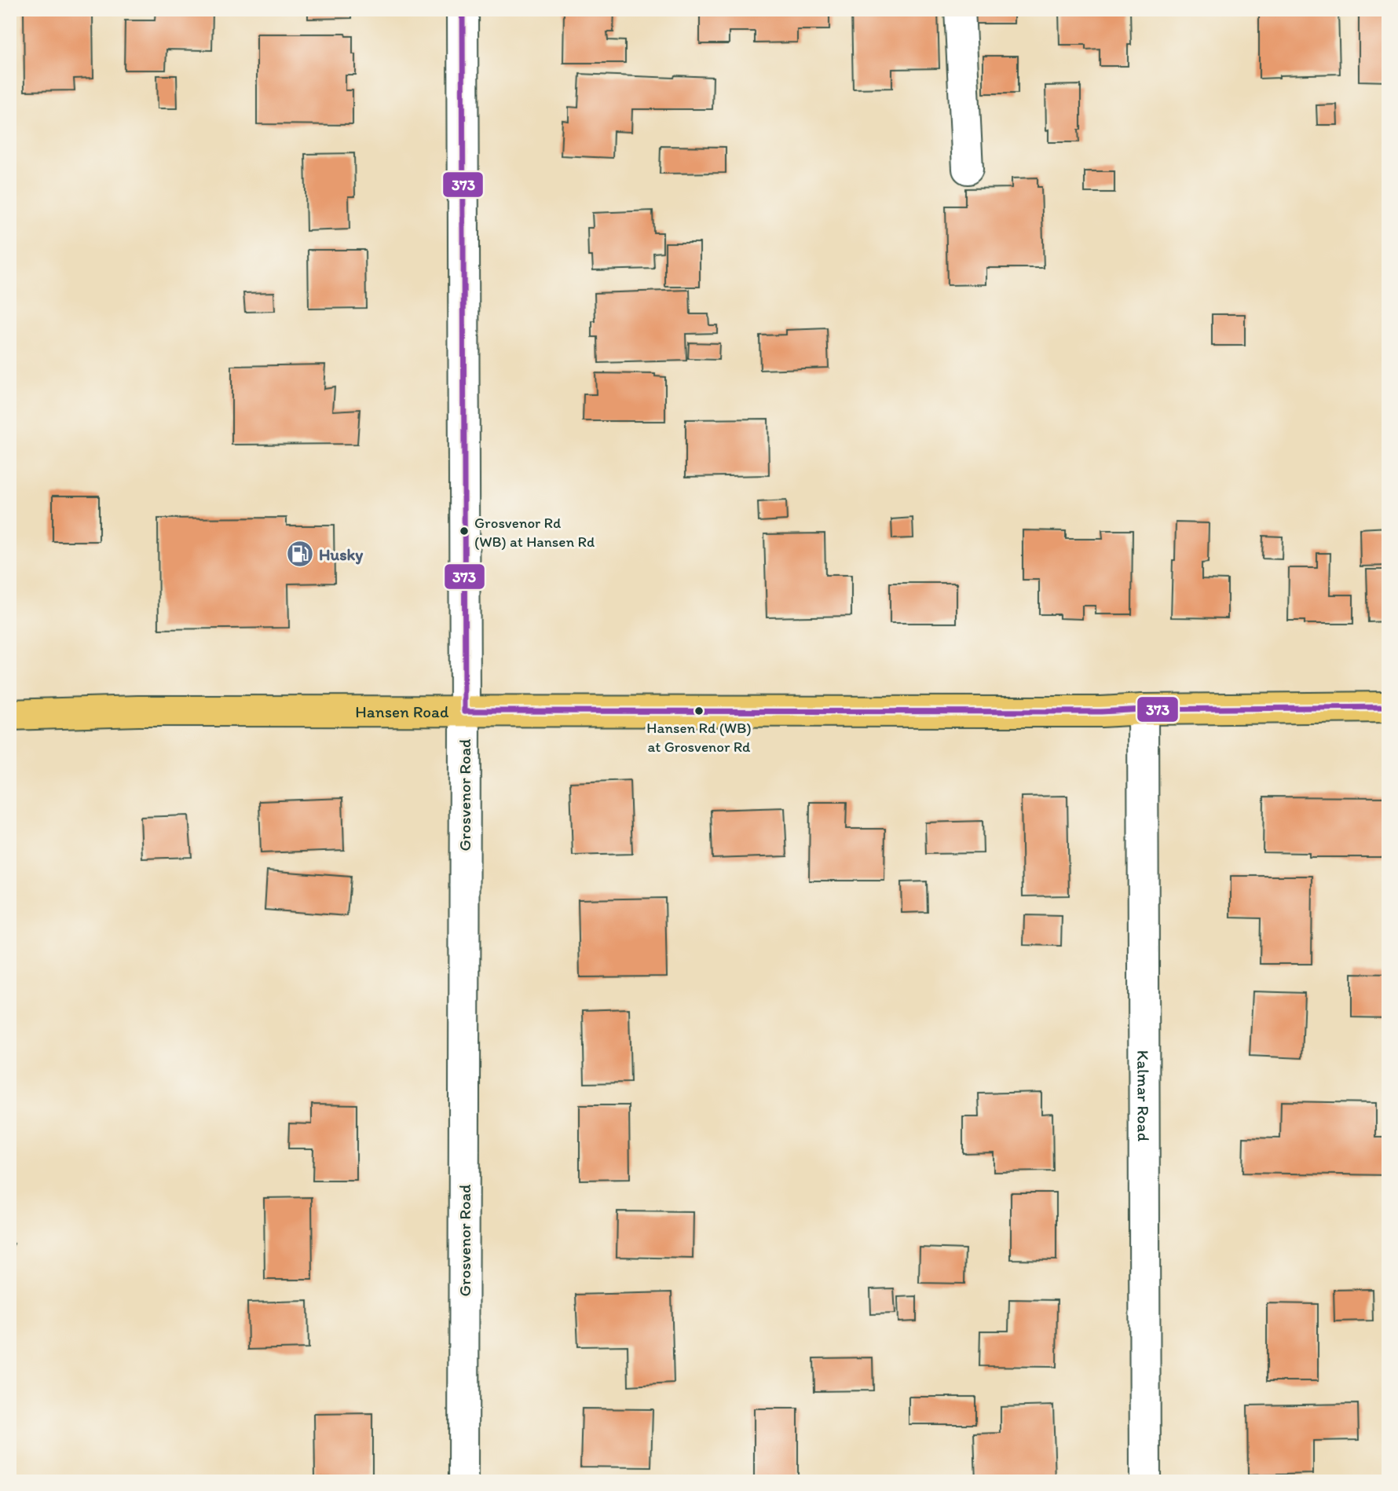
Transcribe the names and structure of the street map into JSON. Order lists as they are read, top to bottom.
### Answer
{
  "streets": {
    "main road": ["Hansen Road"],
    "street": ["Grosvenor Road", "Kalmar Road"]
  },
  "crossings": [
    ["Hansen Road", "Grosvenor Road"],
    ["Hansen Road", "Kalmar Road"]
  ],
  "places": {
    "other": ["Grosvenor Rd (WB) at Hansen Rd", "Hansen Rd (WB) at Grosvenor Rd"],
    "fuel station": ["Husky"]
  },
  "lines": ["transit line 373"]
}
